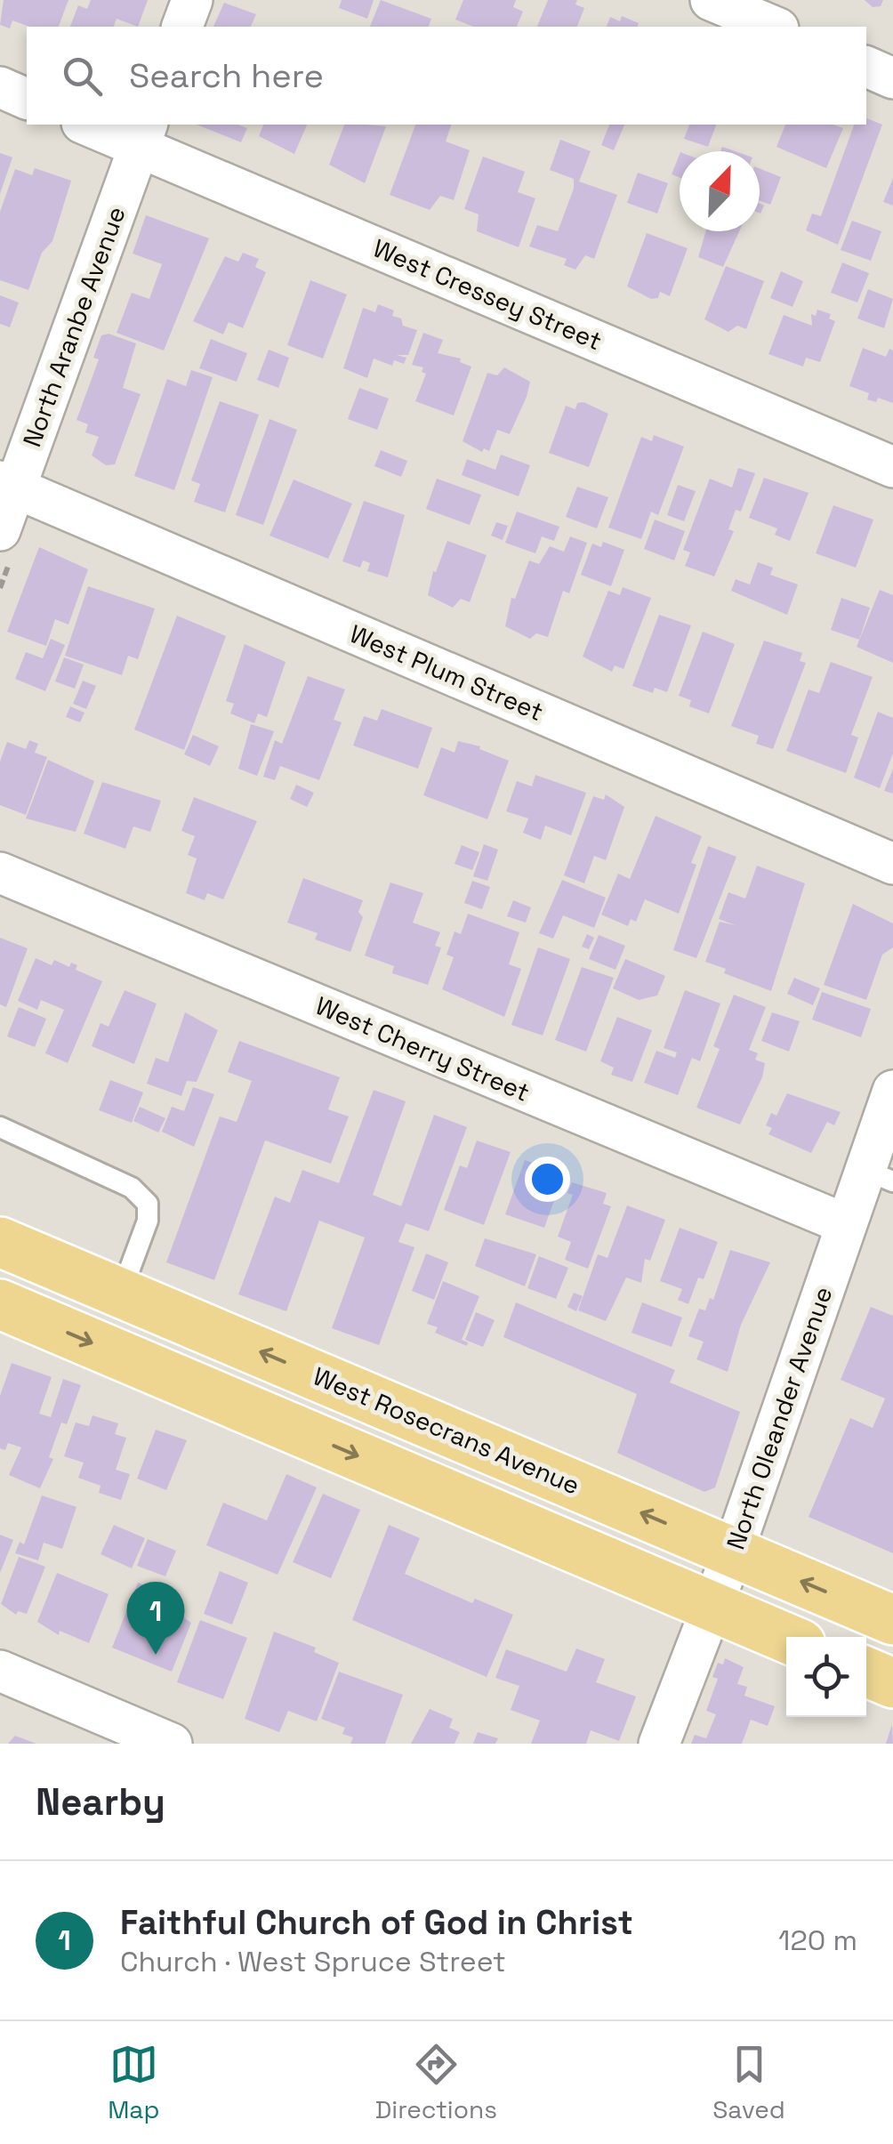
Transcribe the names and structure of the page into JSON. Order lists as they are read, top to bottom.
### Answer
{
  "streets": {
    "main road": ["West Rosecrans Avenue"],
    "street": [
      "West Cressey Street",
      "North Aranbe Avenue",
      "West Plum Street",
      "West Cherry Street",
      "North Oleander Avenue"
    ]
  },
  "crossings": [
    ["West Cressey Street", "North Aranbe Avenue"],
    ["North Aranbe Avenue", "West Plum Street"],
    ["West Cherry Street", "North Oleander Avenue"],
    ["North Oleander Avenue", "West Rosecrans Avenue"]
  ],
  "north": "top right",
  "page": {
    "search": "Search here",
    "pins": "1",
    "heading": "Nearby",
    "list": [
      {
        "mark": "1",
        "name": "Faithful Church of God in Christ",
        "note": "Church · West Spruce Street",
        "value": "120 m"
      }
    ],
    "nav": ["Map", "Directions", "Saved"]
  }
}
